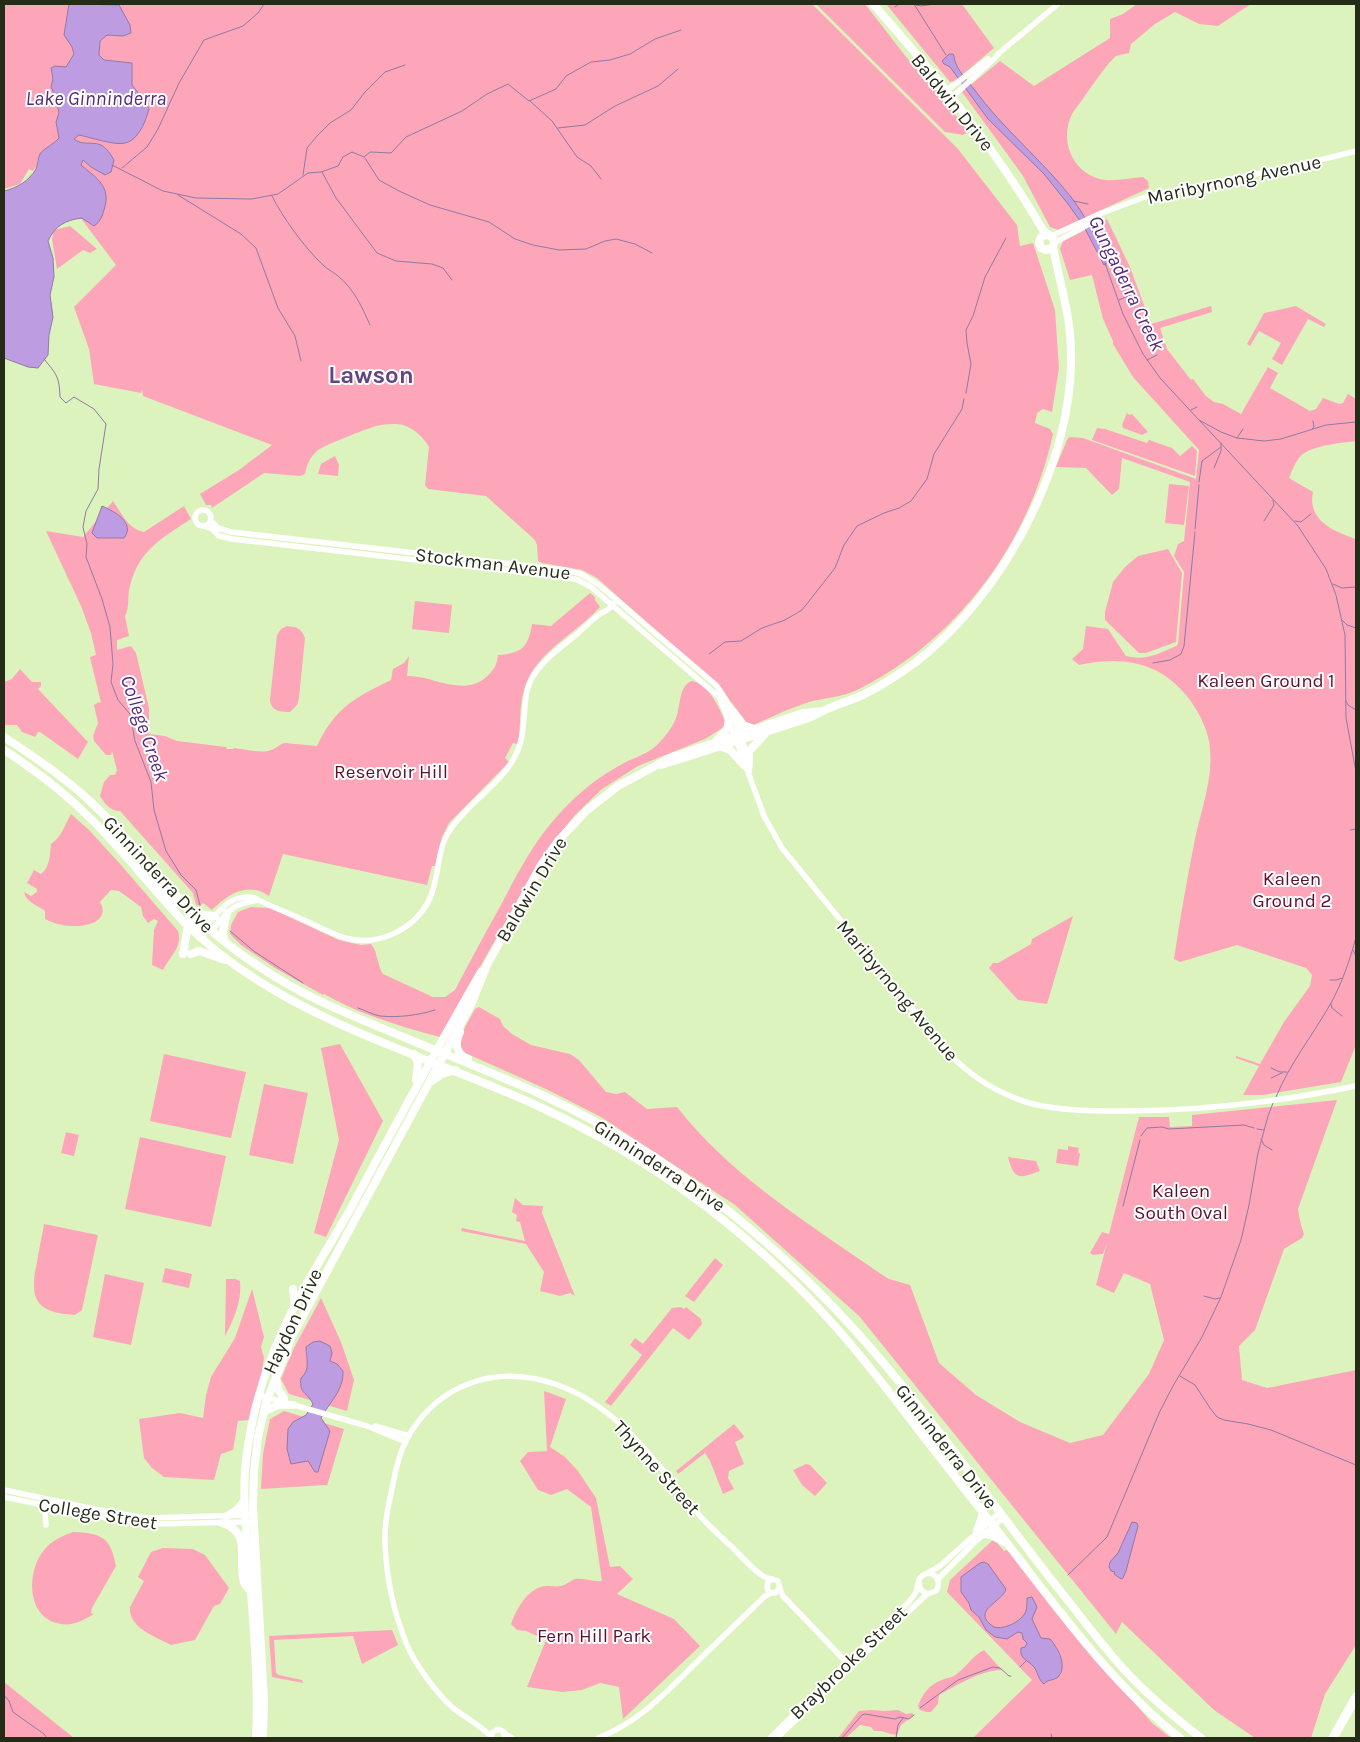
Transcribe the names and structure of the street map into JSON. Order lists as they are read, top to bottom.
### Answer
{
  "streets": {
    "main road": ["Baldwin Drive", "Ginninderra Drive", "Haydon Drive"],
    "street": [
      "Maribyrnong Avenue",
      "Stockman Avenue",
      "Thynne Street",
      "College Street",
      "Braybrooke Street"
    ]
  },
  "crossings": [
    ["Baldwin Drive", "Maribyrnong Avenue"],
    ["Baldwin Drive", "Stockman Avenue"],
    ["Baldwin Drive", "Ginninderra Drive"],
    ["Baldwin Drive", "Haydon Drive"],
    ["Maribyrnong Avenue", "Stockman Avenue"],
    ["Ginninderra Drive", "Haydon Drive"],
    ["Haydon Drive", "College Street"]
  ],
  "districts": ["Lawson"],
  "water": ["Lake Ginninderra", "Gungaderra Creek", "College Creek"],
  "parks": [
    "Kaleen Ground 1",
    "Reservoir Hill",
    "Kaleen Ground 2",
    "Kaleen South Oval",
    "Fern Hill Park"
  ]
}
